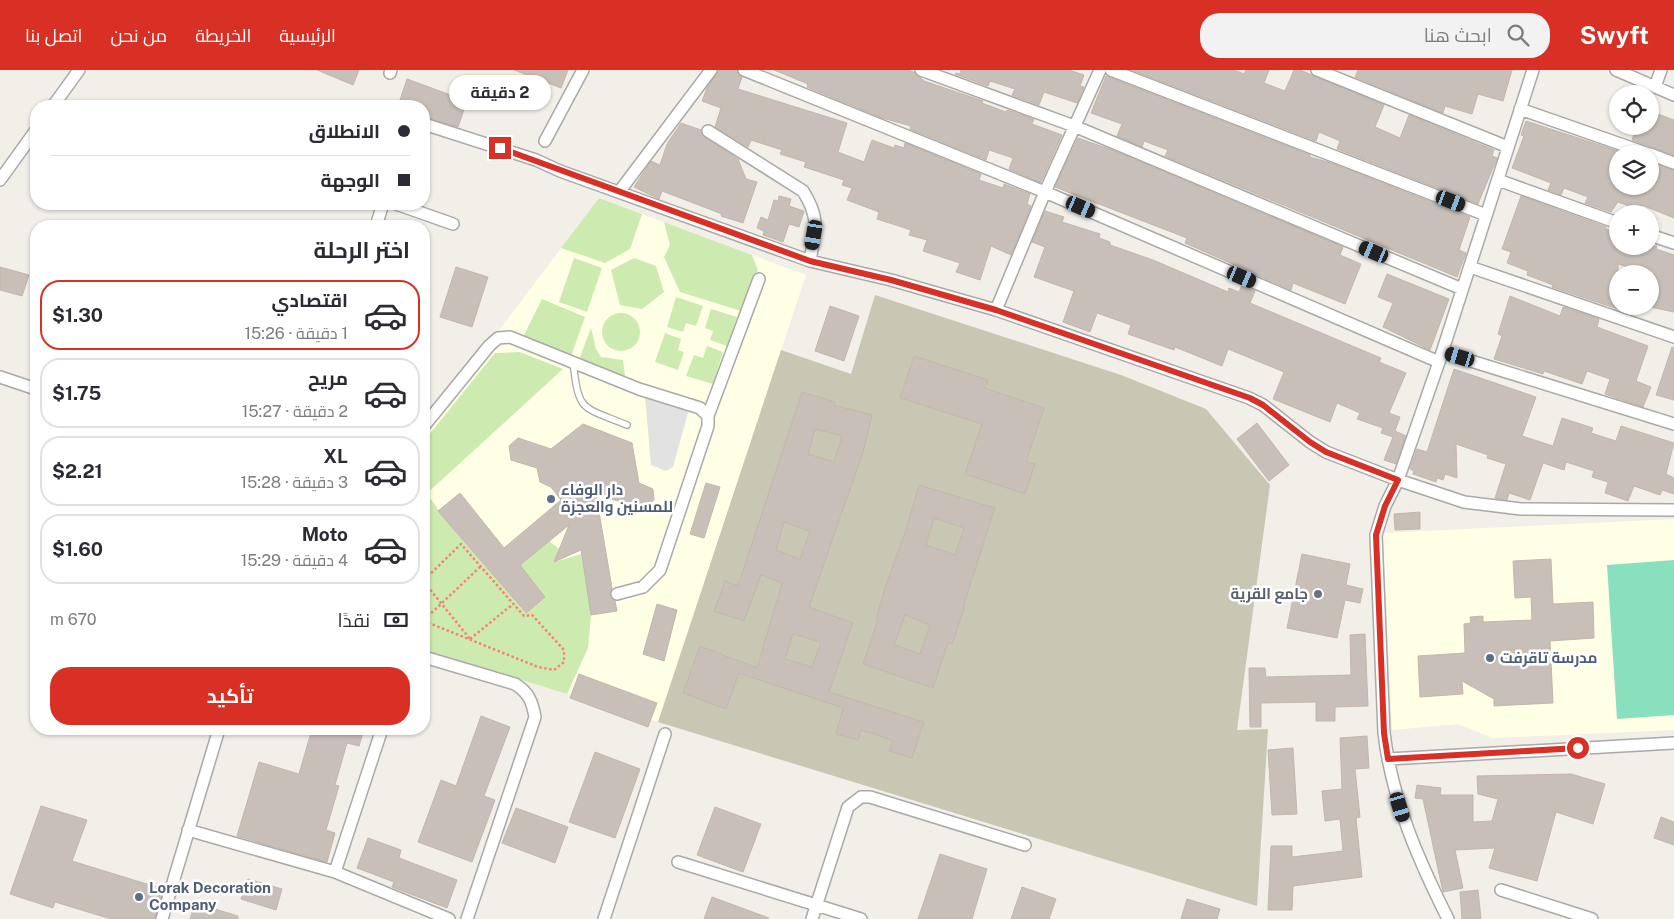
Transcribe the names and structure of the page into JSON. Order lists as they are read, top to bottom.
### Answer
{
  "places": [
    "دار الوفاء للمسنين والعجزة",
    "جامع القرية",
    "مدرسة تاقرفت",
    "Lorak Decoration Company"
  ],
  "page": {
    "header": "Swyft",
    "search": "ابحث هنا",
    "nav": [
      "الرئيسية",
      "الخريطة",
      "من نحن",
      "اتصل بنا"
    ],
    "bubble": "2 دقيقة",
    "map_buttons": ["+", "−"],
    "banner": ["الانطلاق", "الوجهة"],
    "heading": "اختر الرحلة",
    "list": [
      {
        "name": "اقتصادي",
        "note": "1 دقيقة · 15:26",
        "value": "$1.30"
      },
      {
        "name": "مريح",
        "note": "2 دقيقة · 15:27",
        "value": "$1.75"
      },
      {
        "name": "XL",
        "note": "3 دقيقة · 15:28",
        "value": "$2.21"
      },
      {
        "name": "Moto",
        "note": "4 دقيقة · 15:29",
        "value": "$1.60"
      }
    ],
    "pay": ["نقدًا", "670 m"],
    "buttons": "تأكيد"
  }
}
